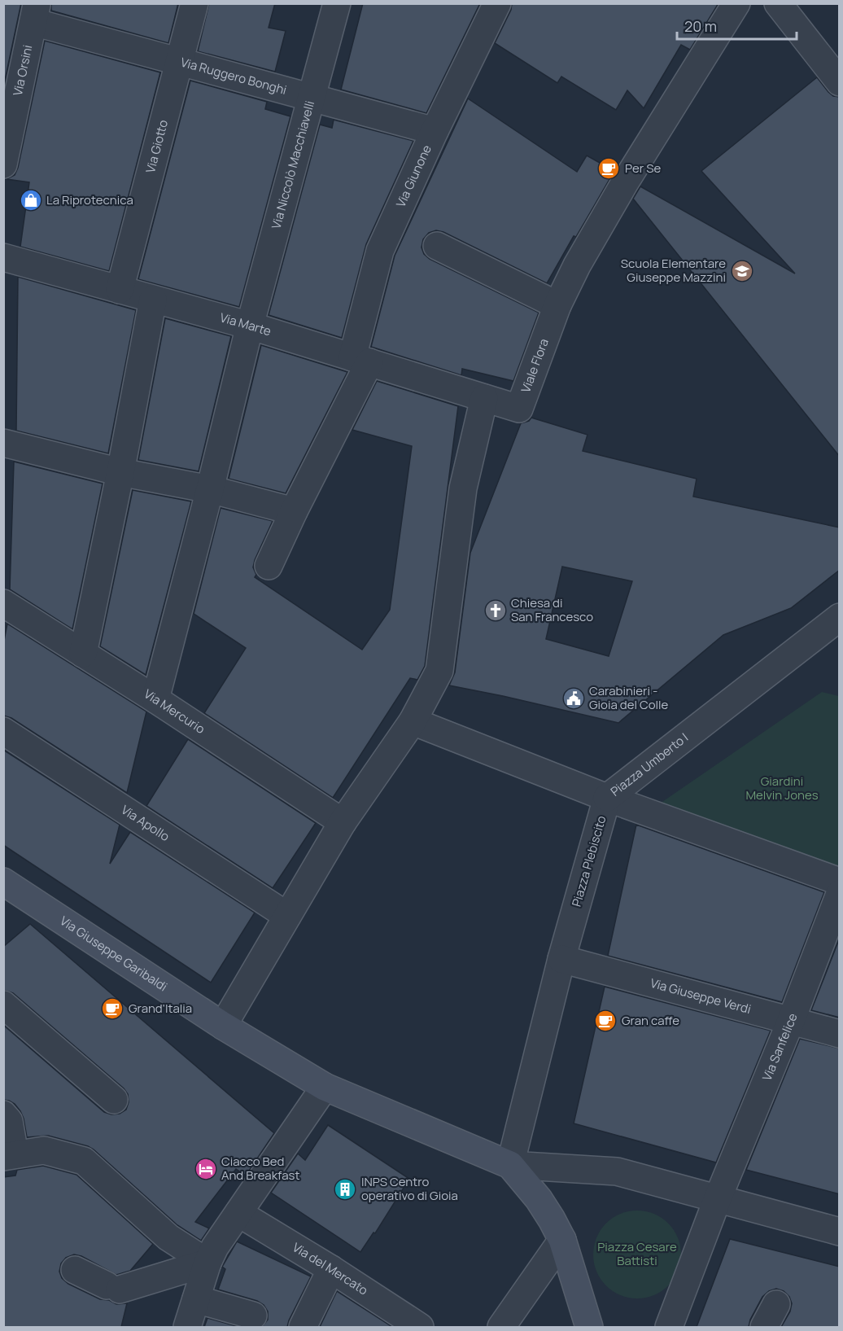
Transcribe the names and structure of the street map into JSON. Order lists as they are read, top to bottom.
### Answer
{
  "streets": {
    "main road": ["Via Giuseppe Garibaldi"],
    "street": [
      "Via Orsini",
      "Via Ruggero Bonghi",
      "Via Giotto",
      "Via Niccolò Macchiavelli",
      "Via Giunone",
      "Via Marte",
      "Viale Flora",
      "Via Mercurio",
      "Piazza Umberto I",
      "Via Apollo",
      "Piazza Plebiscito",
      "Via Giuseppe Verdi",
      "Via Sanfelice",
      "Via del Mercato"
    ]
  },
  "crossings": [
    ["Via Orsini", "Via Ruggero Bonghi"],
    ["Via Ruggero Bonghi", "Via Giotto"],
    ["Via Ruggero Bonghi", "Via Niccolò Macchiavelli"],
    ["Via Ruggero Bonghi", "Via Giunone"],
    ["Via Giotto", "Via Marte"],
    ["Via Niccolò Macchiavelli", "Via Marte"],
    ["Via Niccolò Macchiavelli", "Via Mercurio"],
    ["Via Giunone", "Via Marte"],
    ["Via Marte", "Viale Flora"],
    ["Piazza Umberto I", "Piazza Plebiscito"],
    ["Piazza Plebiscito", "Via Giuseppe Verdi"],
    ["Via Giuseppe Verdi", "Via Sanfelice"]
  ],
  "parks": ["Giardini Melvin Jones", "Piazza Cesare Battisti"],
  "places": {
    "cafe": ["Per Se", "Grand'Italia", "Gran caffe"],
    "shop": ["La Riprotecnica"],
    "school or university": ["Scuola Elementare Giuseppe Mazzini"],
    "church": ["Chiesa di San Francesco"],
    "public building": ["Carabinieri - Gioia del Colle"],
    "hotel": ["Ciacco Bed And Breakfast"],
    "building": ["INPS Centro operativo di Gioia"]
  },
  "scale_bar": "20 m"
}
